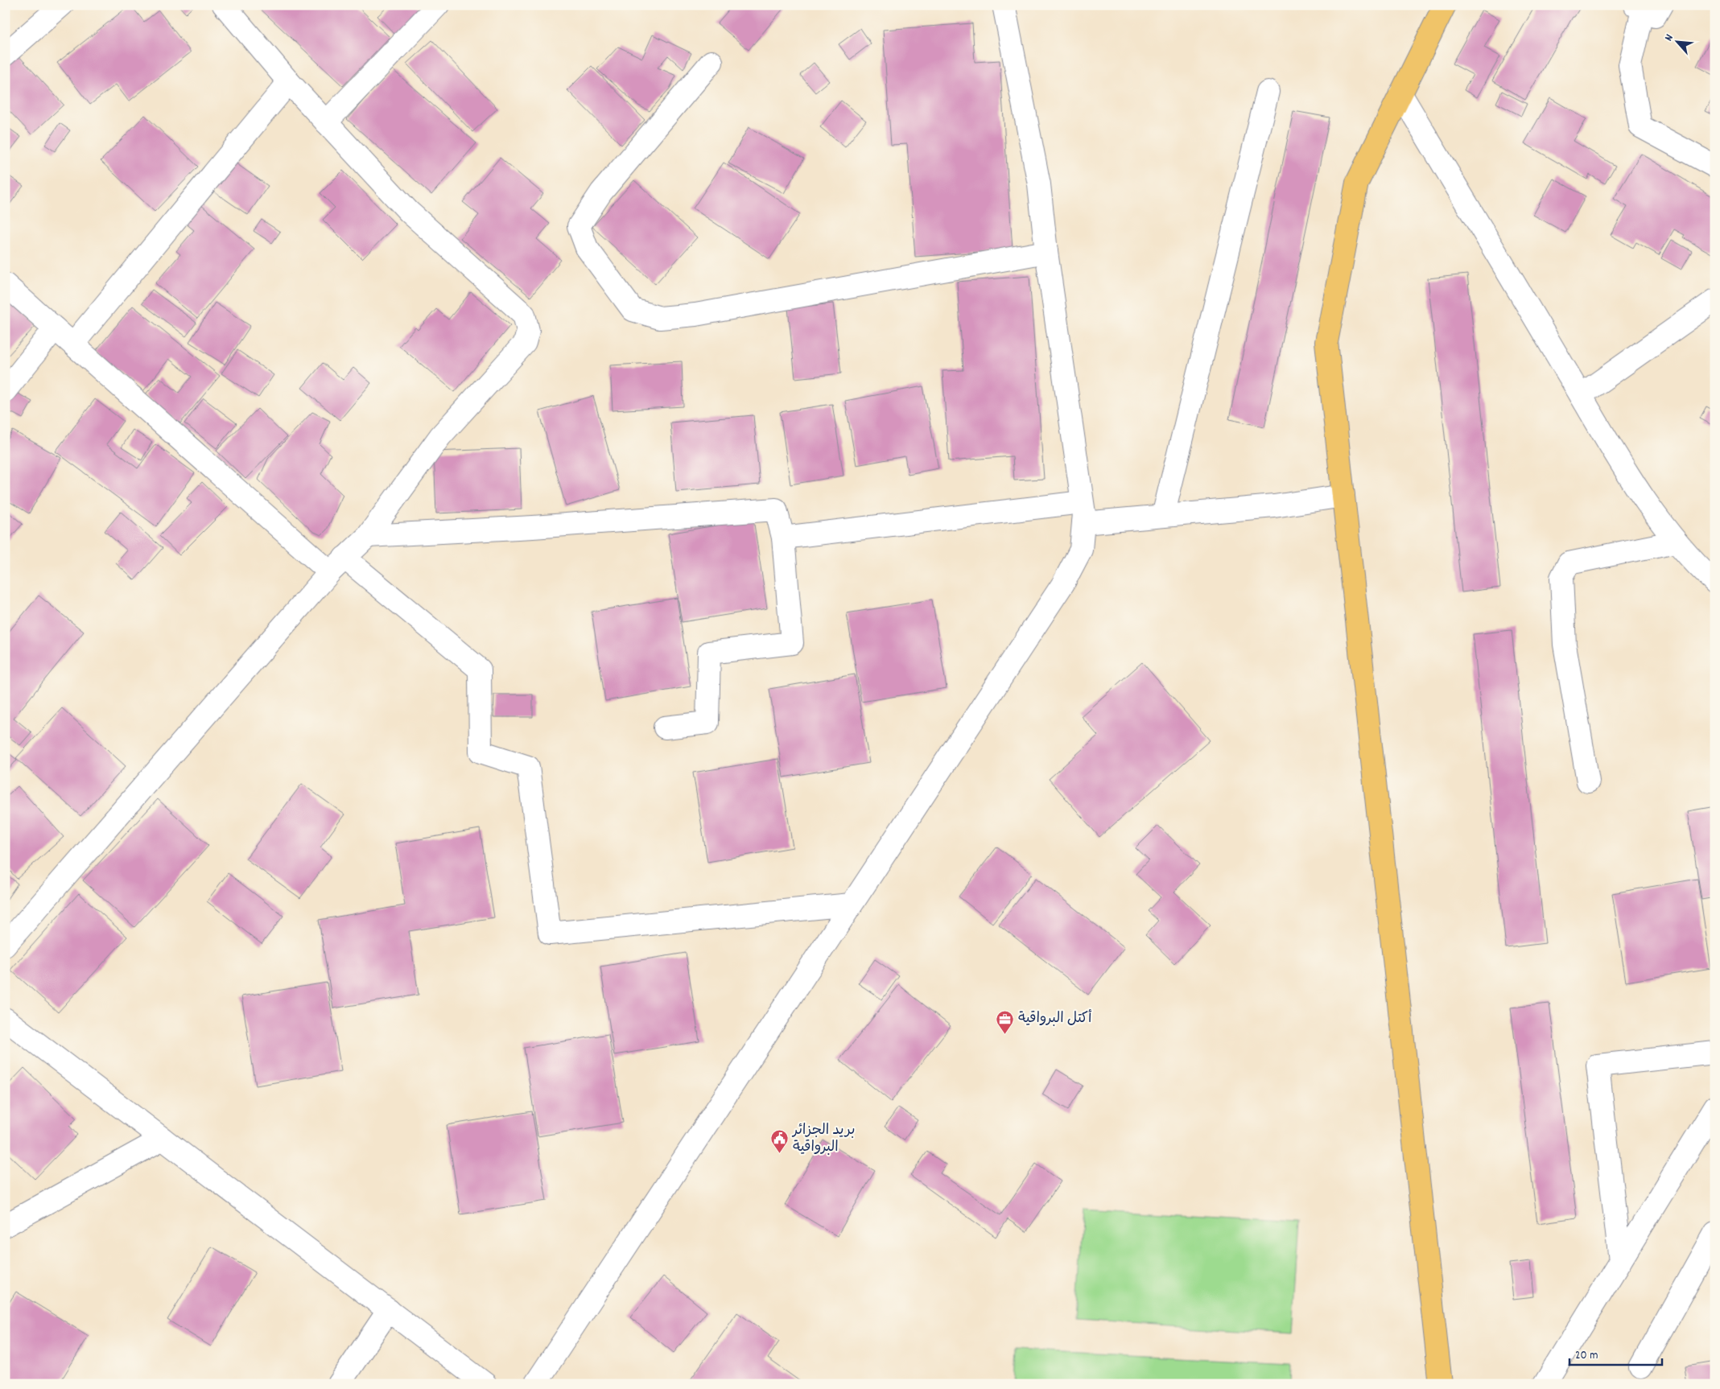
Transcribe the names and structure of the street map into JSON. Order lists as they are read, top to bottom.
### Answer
{
  "places": {
    "office": ["أكتل البرواقية"],
    "public building": ["بريد الجزائر البرواقية"]
  },
  "scale_bar": "20 m",
  "north": "top left"
}
